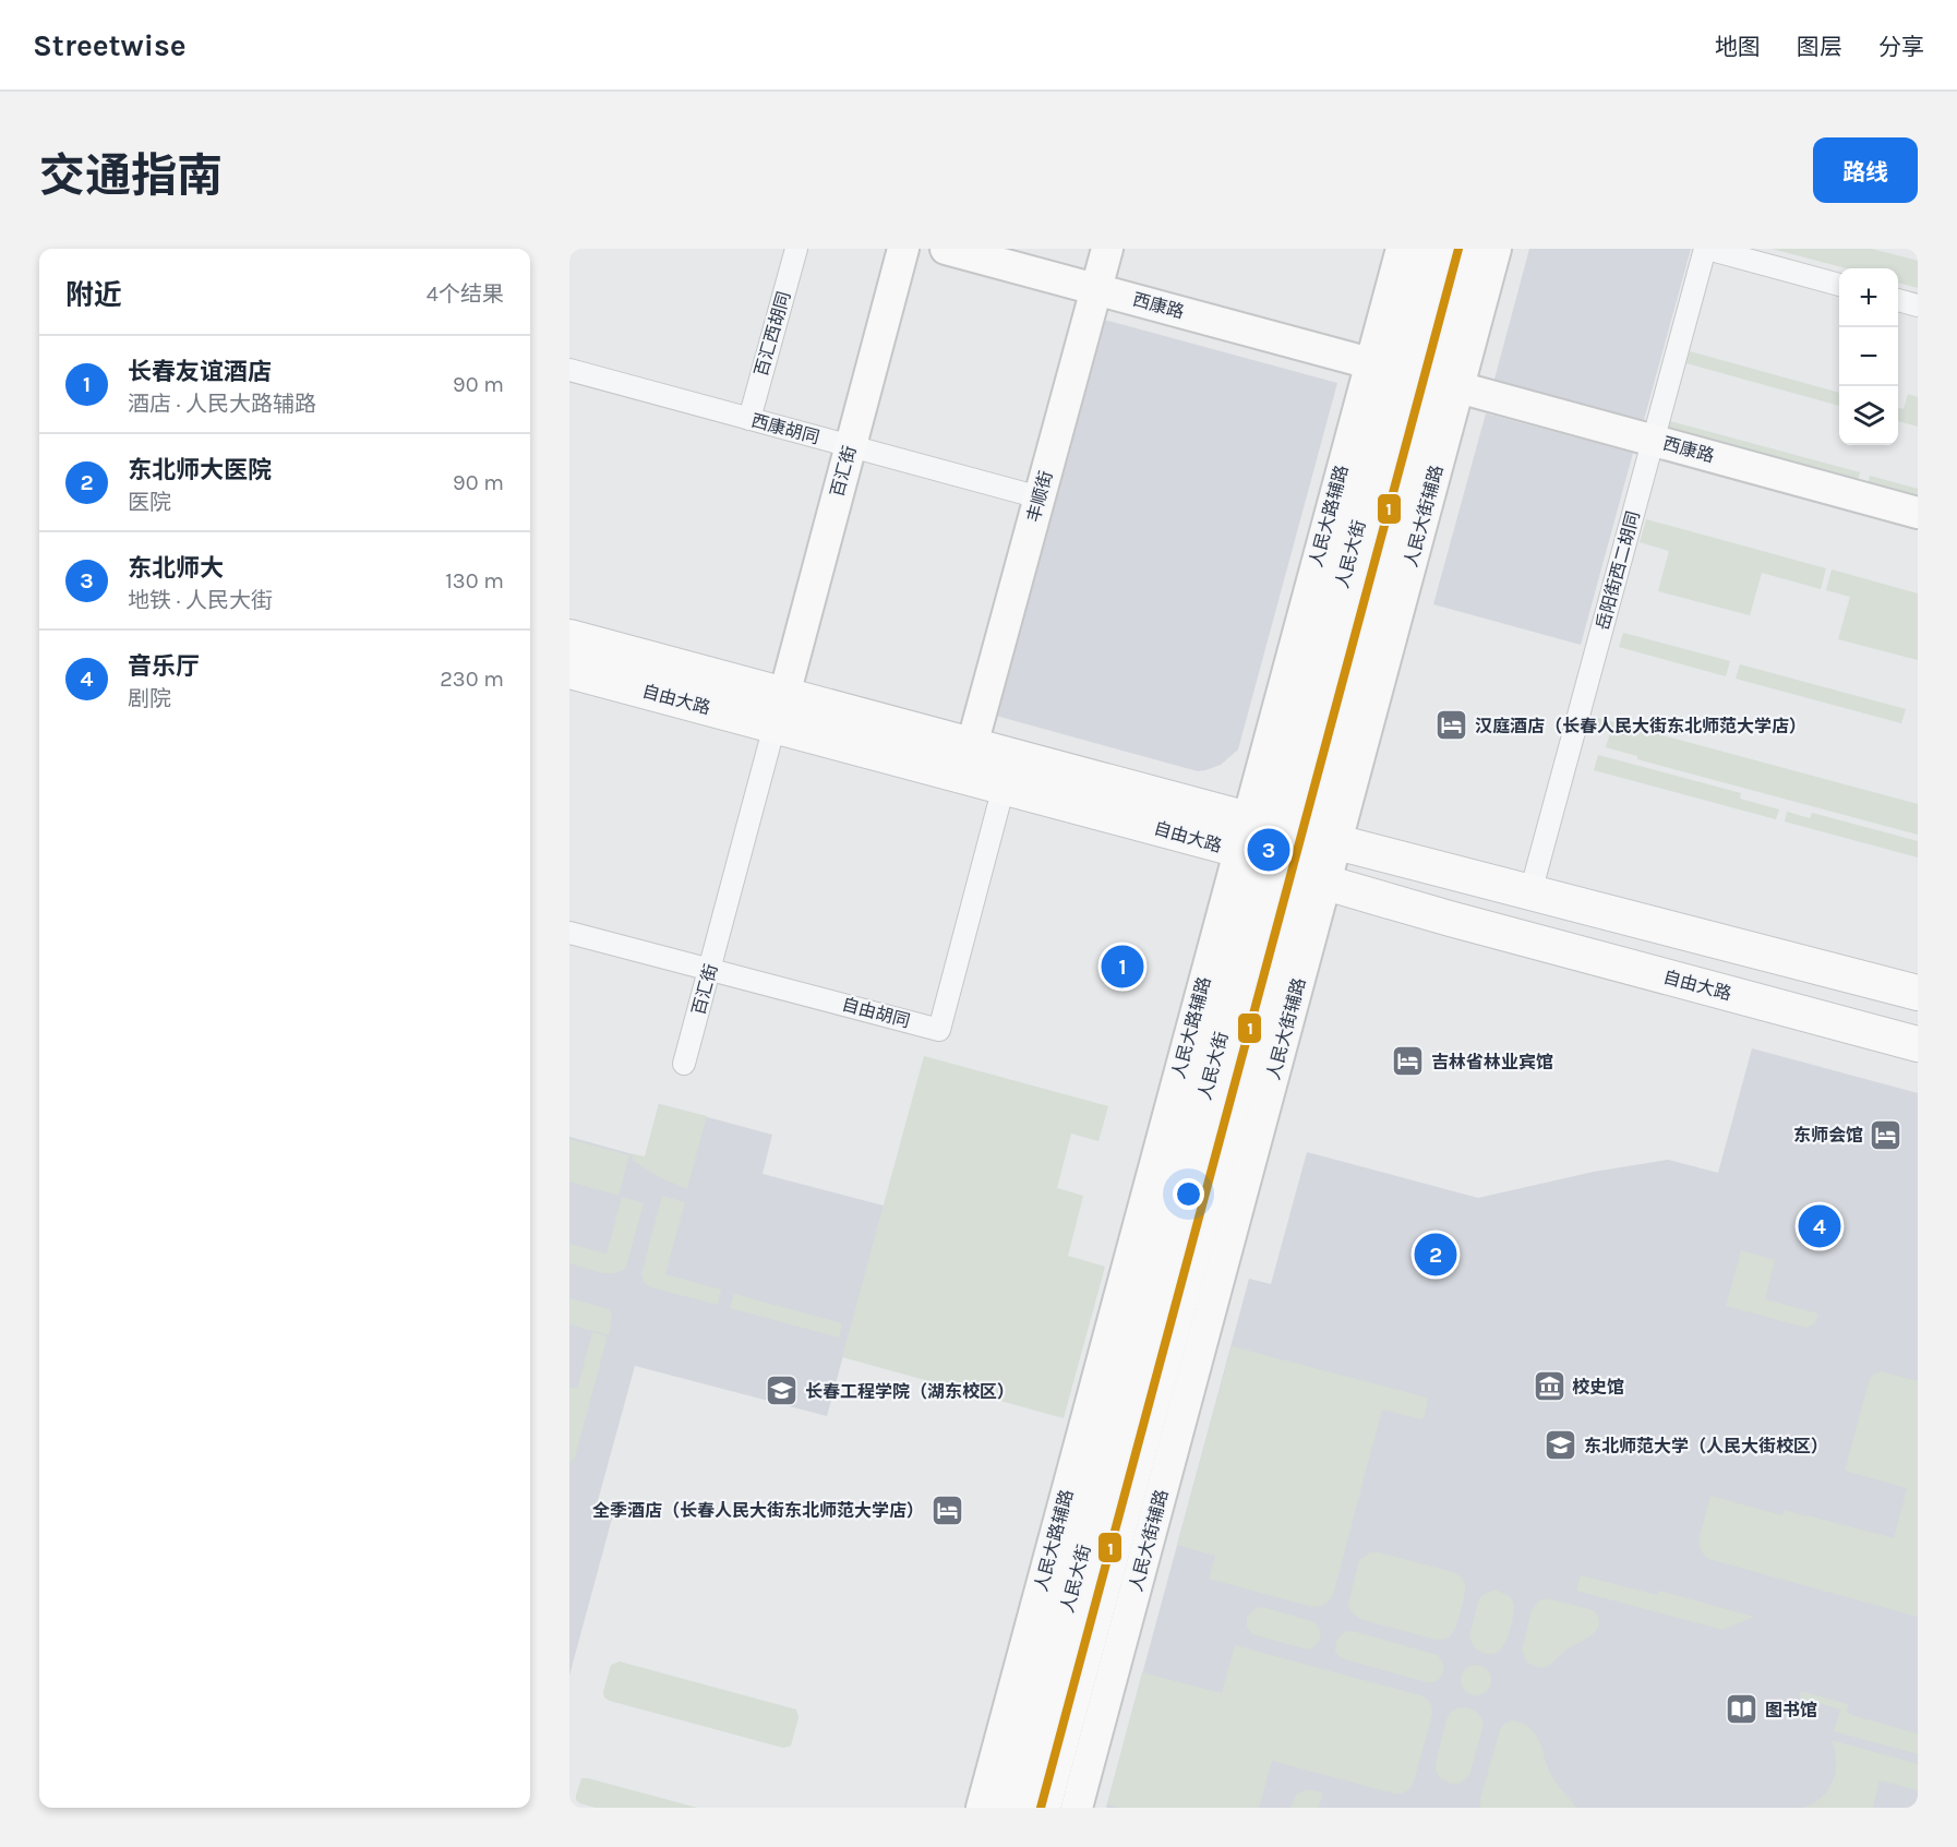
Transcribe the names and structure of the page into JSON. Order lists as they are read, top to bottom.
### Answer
{
  "streets": {
    "main road": [
      "西康路",
      "百汇街",
      "丰顺街",
      "人民大路辅路",
      "人民大街辅路",
      "人民大街",
      "自由大路"
    ],
    "street": [
      "百汇西胡同",
      "西康胡同",
      "岳阳街西二胡同",
      "自由胡同"
    ]
  },
  "crossings": [
    ["西康路", "丰顺街"],
    ["西康路", "人民大路辅路"],
    ["西康路", "人民大街辅路"],
    ["西康路", "岳阳街西二胡同"],
    ["百汇西胡同", "西康胡同"],
    ["西康胡同", "百汇街"],
    ["西康胡同", "丰顺街"],
    ["百汇街", "自由大路"],
    ["百汇街", "自由胡同"],
    ["丰顺街", "自由大路"],
    ["人民大路辅路", "人民大街辅路"],
    ["人民大路辅路", "人民大街"],
    ["人民大路辅路", "自由大路"],
    ["人民大街辅路", "人民大街"],
    ["人民大街辅路", "自由大路"],
    ["人民大街", "自由大路"],
    ["岳阳街西二胡同", "自由大路"],
    ["自由大路", "自由胡同"]
  ],
  "places": {
    "hotel": [
      "汉庭酒店（长春人民大街东北师范大学店）",
      "吉林省林业宾馆",
      "东师会馆",
      "全季酒店（长春人民大街东北师范大学店）"
    ],
    "museum": ["校史馆"],
    "school or university": ["长春工程学院（湖东校区）", "东北师范大学（人民大街校区）"],
    "library": ["图书馆"]
  },
  "lines": ["transit line 1"],
  "page": {
    "header": "Streetwise",
    "nav": ["地图", "图层", "分享"],
    "title": "交通指南",
    "buttons": "路线",
    "heading": ["附近", "4个结果"],
    "map_buttons": ["+", "−"],
    "list": [
      {
        "mark": "1",
        "name": "长春友谊酒店",
        "note": "酒店 · 人民大路辅路",
        "value": "90 m"
      },
      {
        "mark": "2",
        "name": "东北师大医院",
        "note": "医院",
        "value": "90 m"
      },
      {
        "mark": "3",
        "name": "东北师大",
        "note": "地铁 · 人民大街",
        "value": "130 m"
      },
      {
        "mark": "4",
        "name": "音乐厅",
        "note": "剧院",
        "value": "230 m"
      }
    ],
    "pins": [
      "3",
      "1",
      "4",
      "2"
    ]
  }
}
